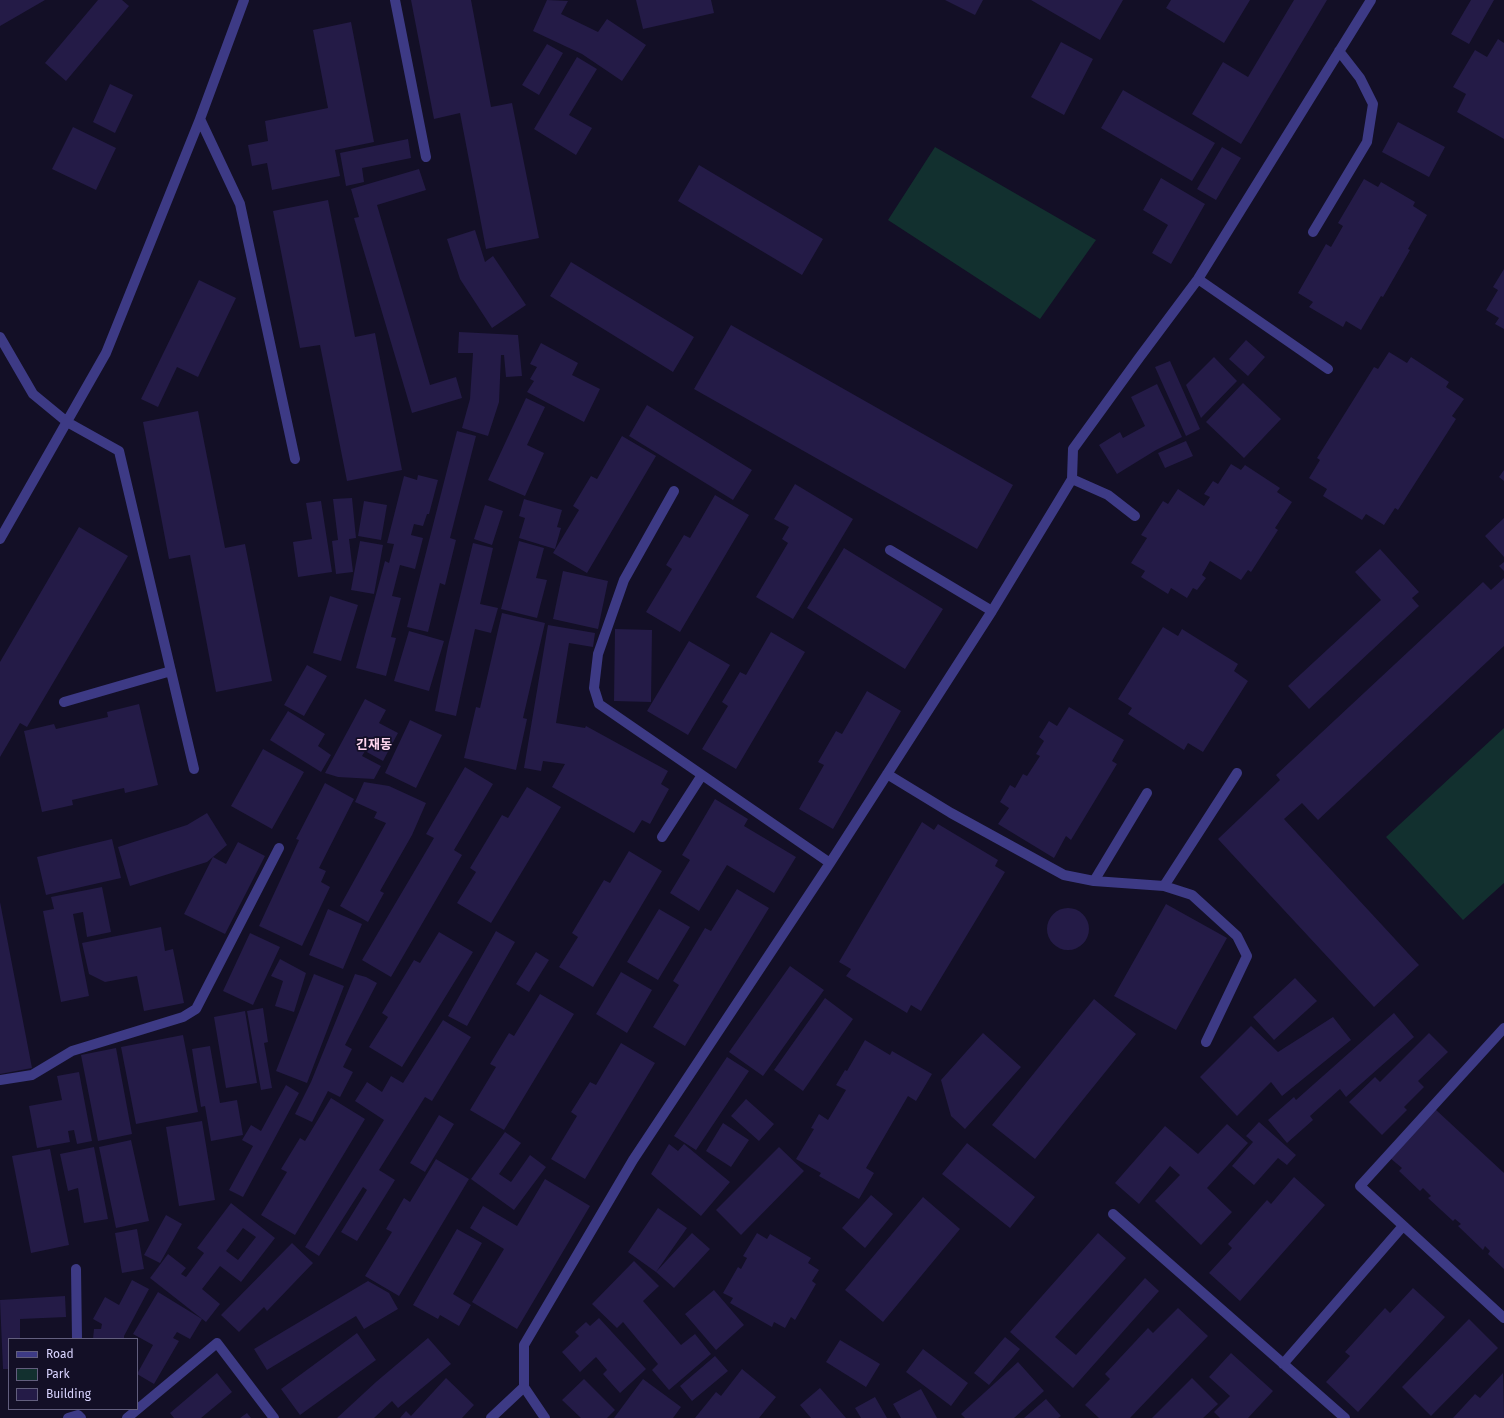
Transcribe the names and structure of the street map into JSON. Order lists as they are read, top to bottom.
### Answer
{
  "districts": ["긴재동"],
  "legend": ["Road", "Park", "Building"]
}
